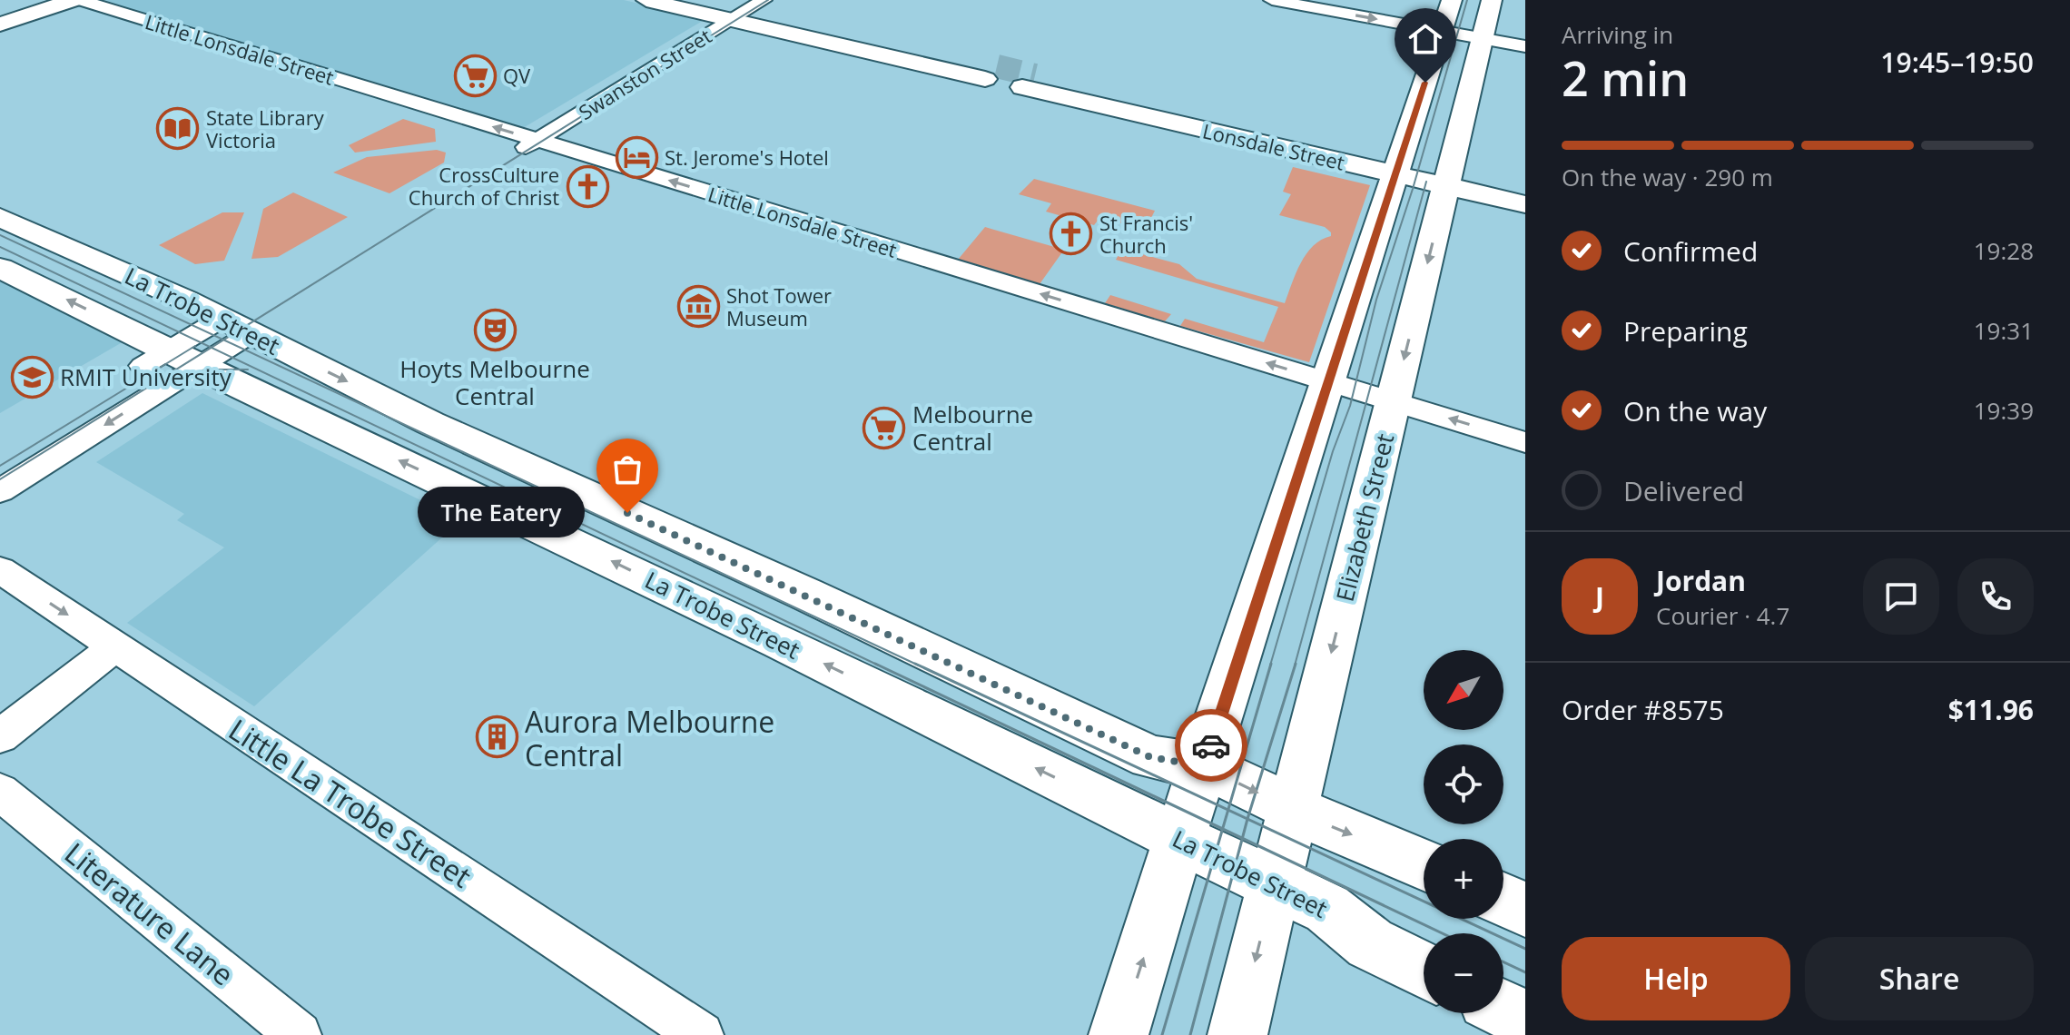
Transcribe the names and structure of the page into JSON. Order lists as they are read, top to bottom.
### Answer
{
  "streets": {
    "street": [
      "Little Lonsdale Street",
      "Swanston Street",
      "Lonsdale Street",
      "La Trobe Street",
      "Elizabeth Street",
      "Little La Trobe Street",
      "Literature Lane"
    ]
  },
  "crossings": [
    ["Little Lonsdale Street", "Swanston Street"],
    ["Little Lonsdale Street", "Elizabeth Street"],
    ["Lonsdale Street", "Elizabeth Street"],
    ["La Trobe Street", "Elizabeth Street"]
  ],
  "one_way": ["Little Lonsdale Street"],
  "places": {
    "supermarket": ["QV", "Melbourne Central"],
    "library": ["State Library Victoria"],
    "hotel": ["St. Jerome's Hotel"],
    "church": ["CrossCulture Church of Christ", "St Francis' Church"],
    "museum": ["Shot Tower Museum"],
    "theatre": ["Hoyts Melbourne Central"],
    "school or university": ["RMIT University"],
    "other": ["The Eatery"],
    "building": ["Aurora Melbourne Central"]
  },
  "north": "bottom left",
  "page": {
    "heading": ["2 min", "Arriving in", "19:45–19:50"],
    "panel": [
      "Jordan",
      "Courier · 4.7",
      "Order #8575",
      "$11.96"
    ],
    "bar": "On the way · 290 m",
    "list": [
      ["Confirmed", "19:28"],
      ["Preparing", "19:31"],
      ["On the way", "19:39"],
      "Delivered"
    ],
    "bubble": "The Eatery",
    "round": "J",
    "map_buttons": ["+", "−"],
    "buttons": ["Help", "Share"]
  }
}
